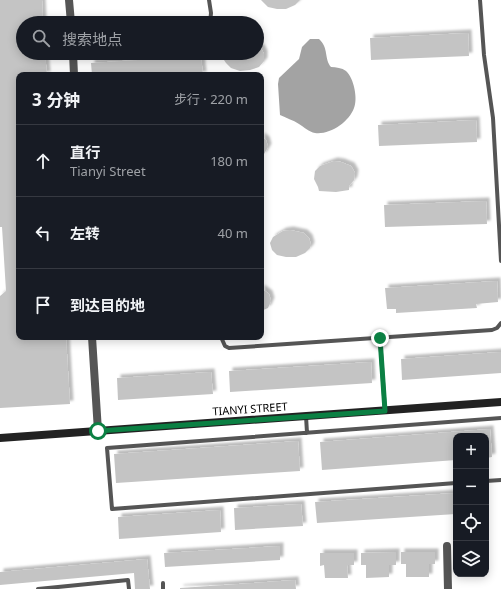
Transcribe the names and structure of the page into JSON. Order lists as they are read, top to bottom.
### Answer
{
  "streets": {
    "street": ["TIANYI STREET"]
  },
  "page": {
    "search": "搜索地点",
    "heading": ["3 分钟", "步行 · 220 m"],
    "list": [
      ["直行", "Tianyi Street", "180 m"],
      ["左转", "40 m"],
      "到达目的地"
    ],
    "map_buttons": ["+", "−"]
  }
}
